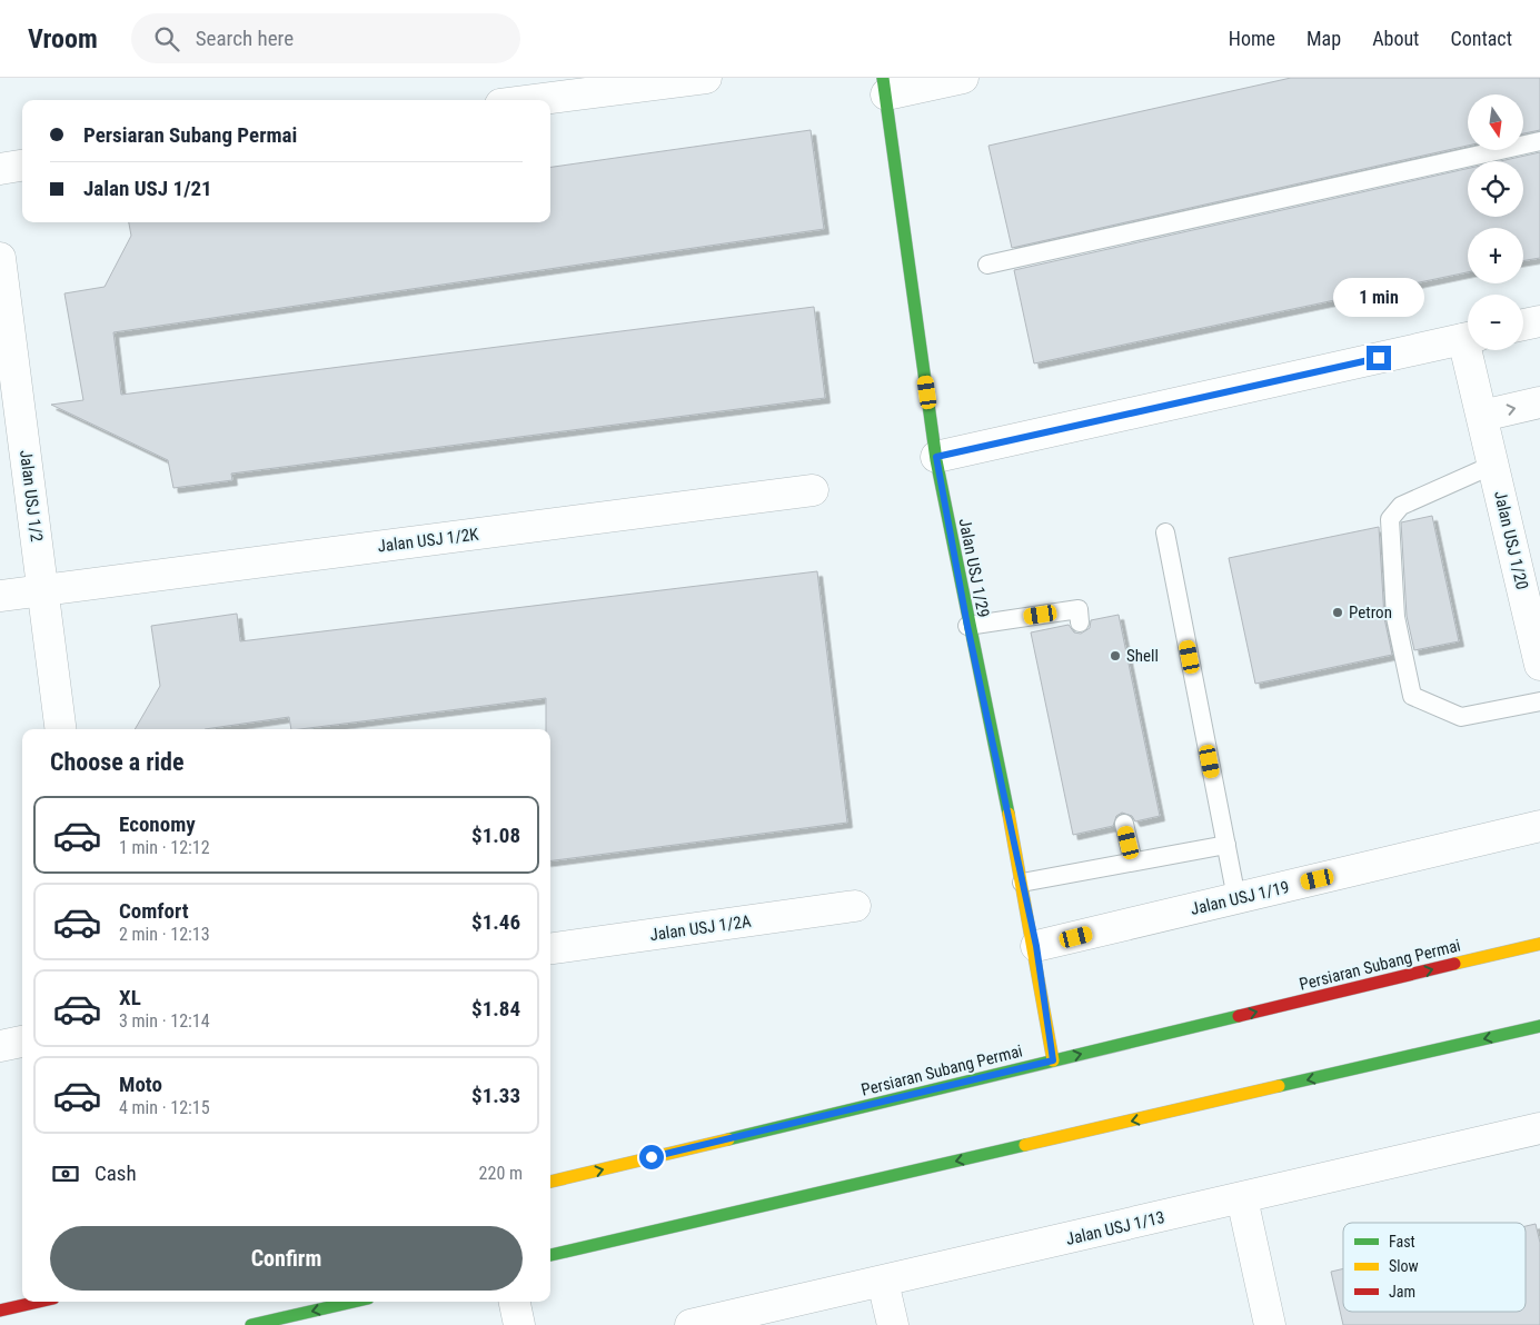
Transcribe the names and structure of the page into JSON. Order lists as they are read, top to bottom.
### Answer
{
  "streets": {
    "main road": ["Jalan USJ 1/29", "Persiaran Subang Permai"],
    "street": [
      "Jalan USJ 1/2",
      "Jalan USJ 1/2K",
      "Jalan USJ 1/20",
      "Jalan USJ 1/19",
      "Jalan USJ 1/2A",
      "Jalan USJ 1/13"
    ]
  },
  "crossings": [
    ["Jalan USJ 1/2", "Jalan USJ 1/2K"],
    ["Jalan USJ 1/29", "Jalan USJ 1/19"],
    ["Jalan USJ 1/29", "Persiaran Subang Permai"]
  ],
  "places": ["Petron", "Shell"],
  "legend": ["Fast", "Slow", "Jam"],
  "north": "bottom",
  "page": {
    "header": "Vroom",
    "search": "Search here",
    "nav": [
      "Home",
      "Map",
      "About",
      "Contact"
    ],
    "map_buttons": ["+", "−"],
    "banner": ["Persiaran Subang Permai", "Jalan USJ 1/21"],
    "bubble": "1 min",
    "heading": "Choose a ride",
    "list": [
      {
        "name": "Economy",
        "note": "1 min · 12:12",
        "value": "$1.08"
      },
      {
        "name": "Comfort",
        "note": "2 min · 12:13",
        "value": "$1.46"
      },
      {
        "name": "XL",
        "note": "3 min · 12:14",
        "value": "$1.84"
      },
      {
        "name": "Moto",
        "note": "4 min · 12:15",
        "value": "$1.33"
      }
    ],
    "pay": ["Cash", "220 m"],
    "buttons": "Confirm"
  }
}
